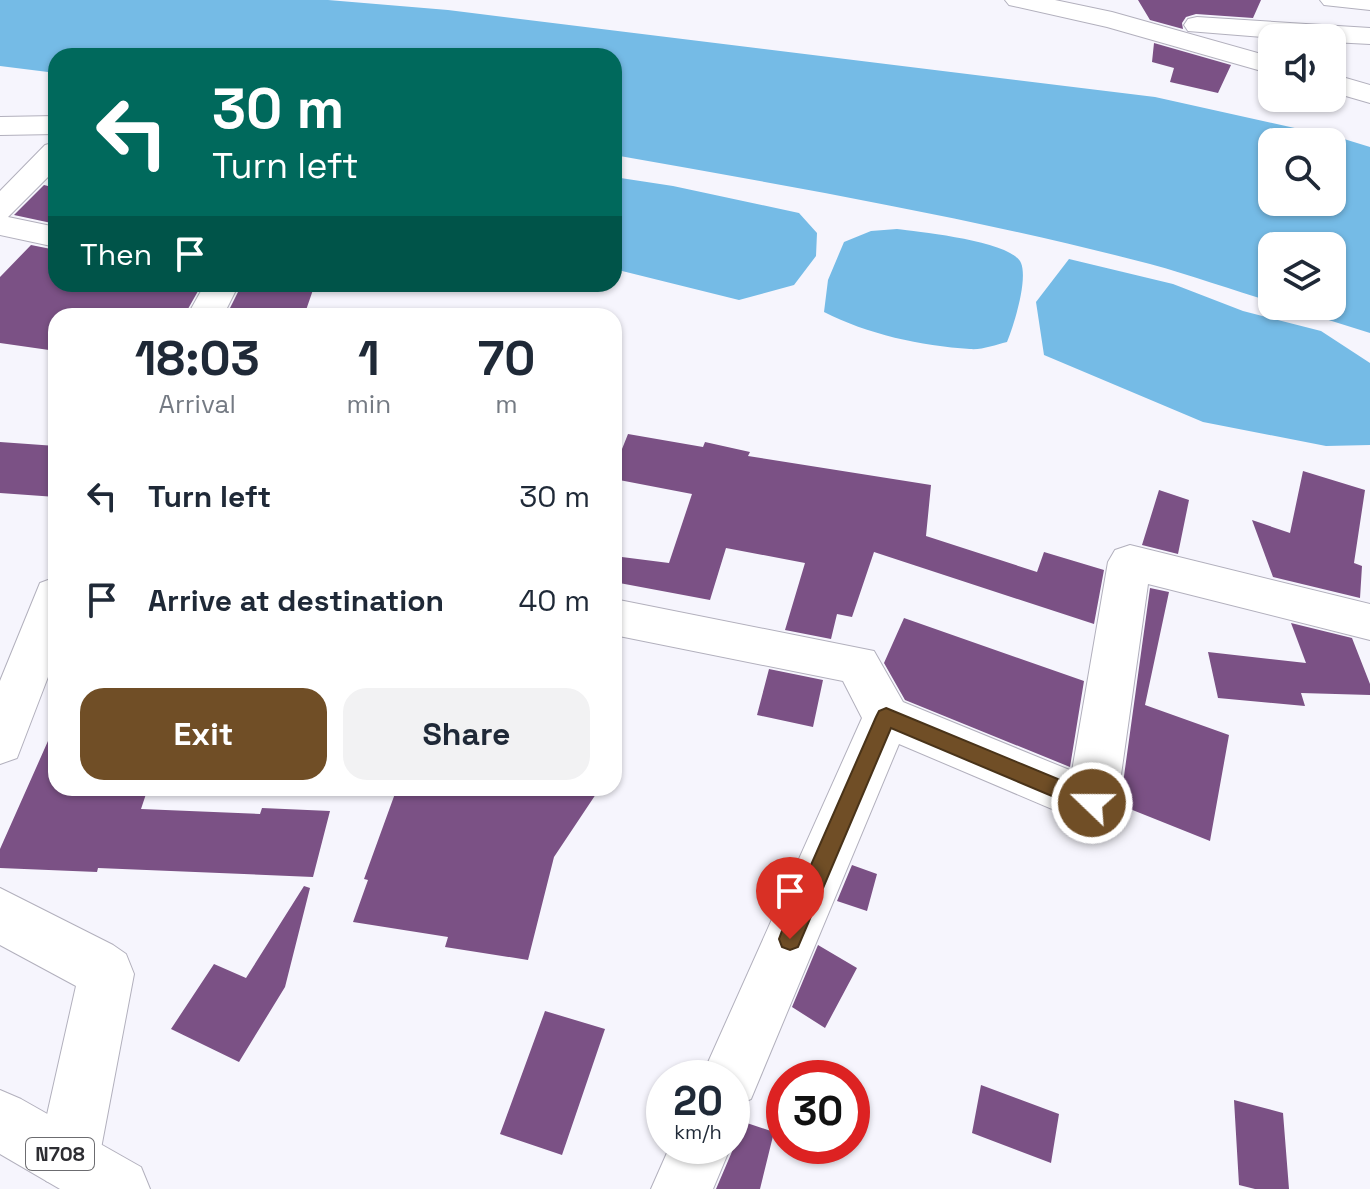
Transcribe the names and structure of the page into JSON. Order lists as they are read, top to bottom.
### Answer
{
  "streets": {
    "main road": ["N708"]
  },
  "page": {
    "turn": ["30 m", "Turn left"],
    "then": "Then",
    "eta": [
      "18:03",
      "Arrival",
      "1",
      "min",
      "70",
      "m"
    ],
    "list": [
      {
        "name": "Turn left",
        "value": "30 m"
      },
      {
        "name": "Arrive at destination",
        "value": "40 m"
      }
    ],
    "buttons": ["Exit", "Share"],
    "speed": "20 km/h",
    "limit": "30"
  }
}
